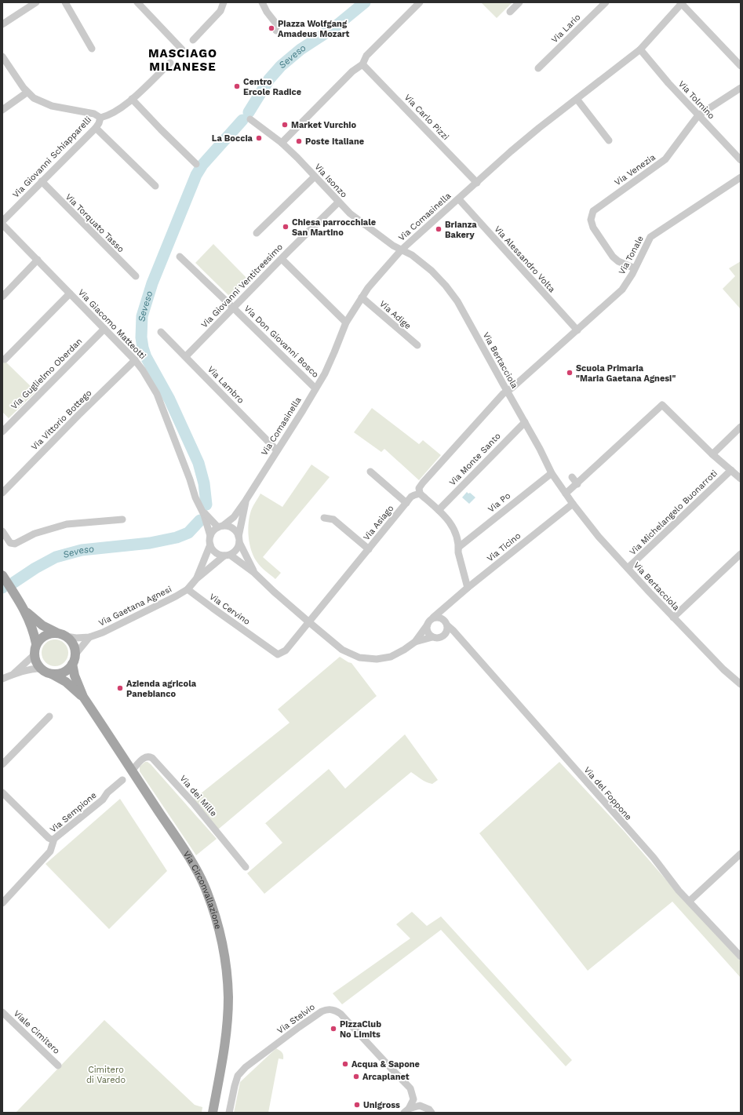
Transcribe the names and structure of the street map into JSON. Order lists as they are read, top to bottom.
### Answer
{
  "streets": {
    "main road": ["Via Circonvallazione"],
    "street": [
      "Via Lario",
      "Via Tolmino",
      "Via Carlo Pizzi",
      "Via Giovanni Schiapparelli",
      "Via Venezia",
      "Via Isonzo",
      "Via Comasinella",
      "Via Torquato Tasso",
      "Via Tonale",
      "Via Alessandro Volta",
      "Via Giovanni Ventitreesimo",
      "Via Adige",
      "Via Giacomo Matteotti",
      "Via Don Giovanni Bosco",
      "Via Bertacciola",
      "Via Guglielmo Oberdan",
      "Via Lambro",
      "Via Vittorio Bottego",
      "Via Monte Santo",
      "Via Po",
      "Via Michelangelo Buonarroti",
      "Via Asiago",
      "Via Ticino",
      "Via Gaetana Agnesi",
      "Via Cervino",
      "Via del Foppone",
      "Via dei Mille",
      "Via Sempione",
      "Via Stelvio",
      "Viale Cimitero"
    ]
  },
  "crossings": [
    ["Via Tolmino", "Via Venezia"],
    ["Via Tolmino", "Via Comasinella"],
    ["Via Carlo Pizzi", "Via Comasinella"],
    ["Via Giovanni Schiapparelli", "Via Torquato Tasso"],
    ["Via Venezia", "Via Tonale"],
    ["Via Isonzo", "Via Comasinella"],
    ["Via Isonzo", "Via Giovanni Ventitreesimo"],
    ["Via Isonzo", "Via Bertacciola"],
    ["Via Comasinella", "Via Alessandro Volta"],
    ["Via Comasinella", "Via Adige"],
    ["Via Comasinella", "Via Giacomo Matteotti"],
    ["Via Comasinella", "Via Don Giovanni Bosco"],
    ["Via Comasinella", "Via Bertacciola"],
    ["Via Comasinella", "Via Lambro"],
    ["Via Tonale", "Via Alessandro Volta"],
    ["Via Tonale", "Via Bertacciola"],
    ["Via Giovanni Ventitreesimo", "Via Don Giovanni Bosco"],
    ["Via Giovanni Ventitreesimo", "Via Lambro"],
    ["Via Giacomo Matteotti", "Via Guglielmo Oberdan"],
    ["Via Giacomo Matteotti", "Via Vittorio Bottego"],
    ["Via Bertacciola", "Via Monte Santo"],
    ["Via Bertacciola", "Via Po"],
    ["Via Bertacciola", "Via Michelangelo Buonarroti"],
    ["Via Bertacciola", "Via Ticino"],
    ["Via Asiago", "Via Cervino"],
    ["Via Ticino", "Via del Foppone"],
    ["Via Gaetana Agnesi", "Via Cervino"],
    ["Via Gaetana Agnesi", "Via Circonvallazione"],
    ["Via dei Mille", "Via Circonvallazione"]
  ],
  "districts": ["MASCIAGO MILANESE"],
  "water": ["Seveso"],
  "parks": ["Cimitero di Varedo"],
  "places": [
    "Piazza Wolfgang Amadeus Mozart",
    "Centro Ercole Radice",
    "Market Vurchio",
    "La Boccia",
    "Poste Italiane",
    "Chiesa parrocchiale San Martino",
    "Brianza Bakery",
    "Scuola Primaria \"Maria Gaetana Agnesi\"",
    "Azienda agricola Panebianco",
    "PizzaClub No Limits",
    "Acqua & Sapone",
    "Arcaplanet",
    "Unigross"
  ]
}
